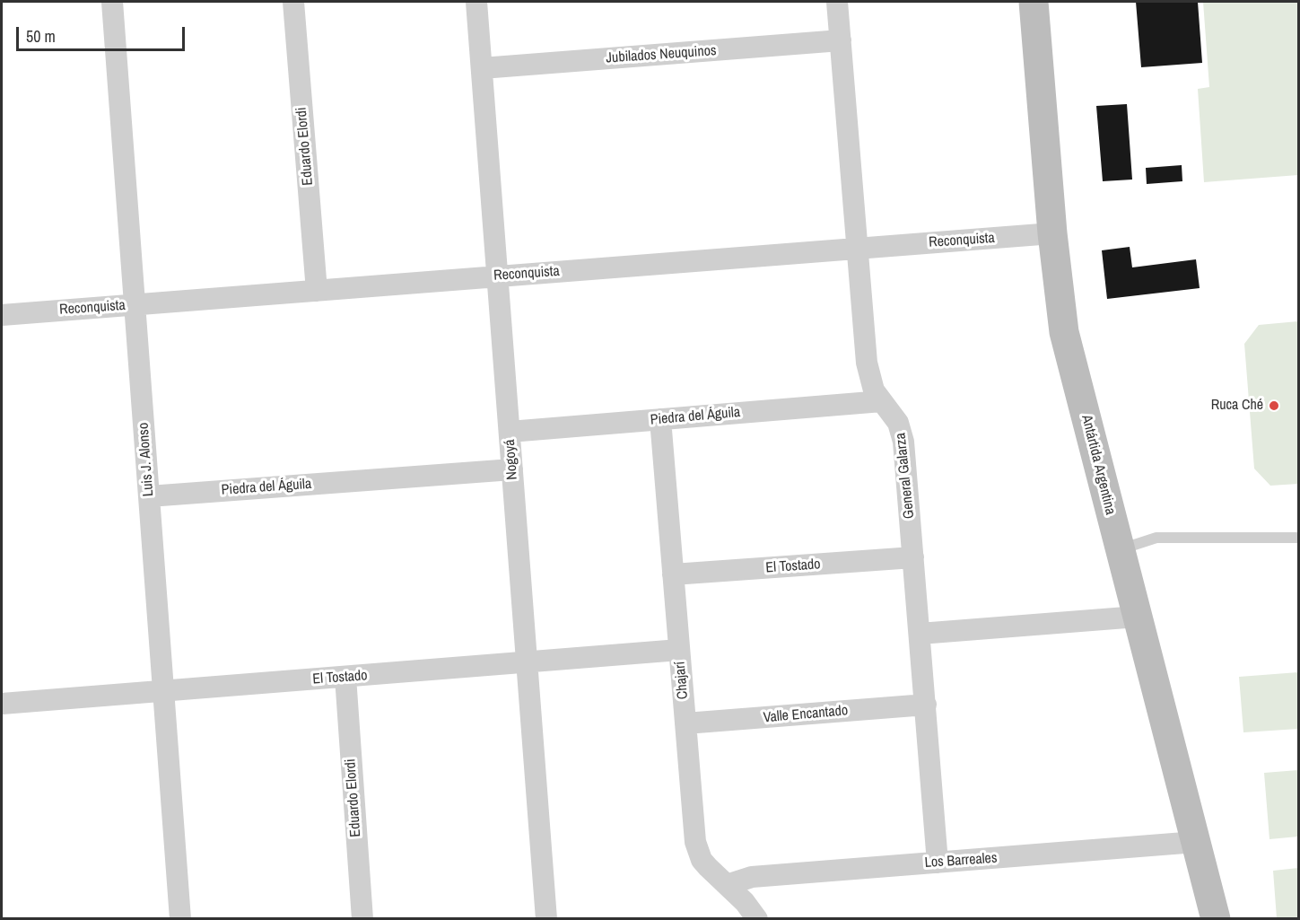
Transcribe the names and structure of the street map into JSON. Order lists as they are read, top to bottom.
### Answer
{
  "streets": {
    "main road": ["Antártida Argentina"],
    "street": [
      "Jubilados Neuquinos",
      "Eduardo Elordi",
      "Reconquista",
      "Piedra del Águila",
      "Luis J. Alonso",
      "Nogoyá",
      "General Galarza",
      "El Tostado",
      "Chajarí",
      "Valle Encantado",
      "Los Barreales"
    ]
  },
  "crossings": [
    ["Jubilados Neuquinos", "Nogoyá"],
    ["Jubilados Neuquinos", "General Galarza"],
    ["Eduardo Elordi", "Reconquista"],
    ["Eduardo Elordi", "El Tostado"],
    ["Reconquista", "Luis J. Alonso"],
    ["Reconquista", "Nogoyá"],
    ["Reconquista", "Antártida Argentina"],
    ["Reconquista", "General Galarza"],
    ["Piedra del Águila", "Luis J. Alonso"],
    ["Piedra del Águila", "Nogoyá"],
    ["Piedra del Águila", "General Galarza"],
    ["Piedra del Águila", "Chajarí"],
    ["Luis J. Alonso", "El Tostado"],
    ["Nogoyá", "El Tostado"],
    ["Antártida Argentina", "Los Barreales"],
    ["General Galarza", "El Tostado"],
    ["General Galarza", "Valle Encantado"],
    ["General Galarza", "Los Barreales"],
    ["El Tostado", "Chajarí"],
    ["Chajarí", "Valle Encantado"],
    ["Chajarí", "Los Barreales"]
  ],
  "places": ["Ruca Ché"],
  "scale_bar": "50 m"
}
